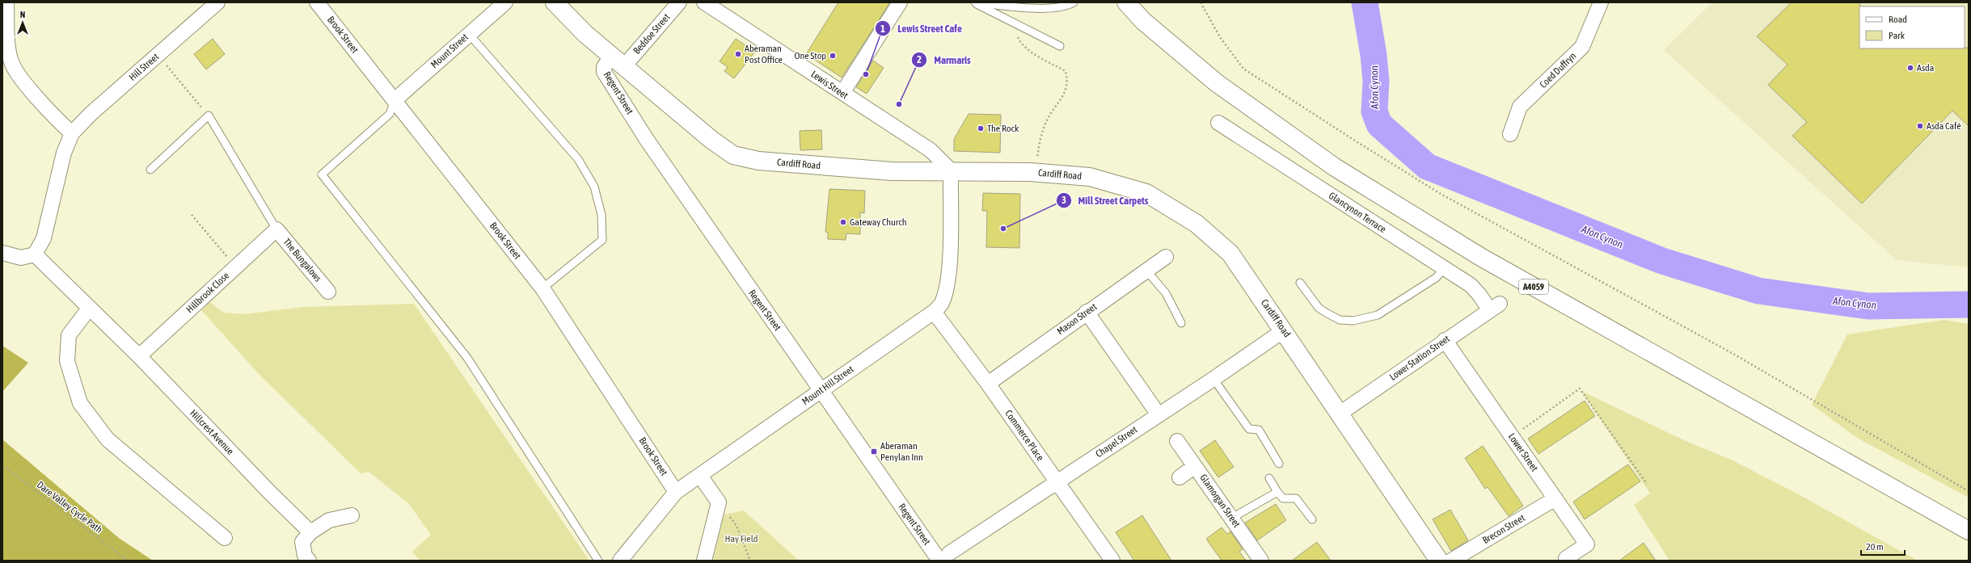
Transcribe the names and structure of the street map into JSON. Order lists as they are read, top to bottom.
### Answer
{
  "streets": {
    "main road": ["Cardiff Road", "A4059"],
    "street": [
      "Beddoe Street",
      "Brook Street",
      "Mount Street",
      "Hill Street",
      "Coed Duffryn",
      "Lewis Street",
      "Regent Street",
      "Glancynon Terrace",
      "The Bungalows",
      "Hillbrook Close",
      "Mason Street",
      "Lower Station Street",
      "Mount Hill Street",
      "Hillcrest Avenue",
      "Commerce Place",
      "Chapel Street",
      "Lower Street",
      "Glamorgan Street",
      "Brecon Street"
    ],
    "path": ["Dare Valley Cycle Path"]
  },
  "crossings": [
    ["Beddoe Street", "Regent Street"],
    ["Beddoe Street", "Cardiff Road"],
    ["Brook Street", "Mount Street"],
    ["Brook Street", "Mount Hill Street"],
    ["Lewis Street", "Cardiff Road"],
    ["Lewis Street", "Mount Hill Street"],
    ["Regent Street", "Cardiff Road"],
    ["Regent Street", "Mount Hill Street"],
    ["Regent Street", "Chapel Street"],
    ["Cardiff Road", "Lower Station Street"],
    ["Cardiff Road", "Mount Hill Street"],
    ["Cardiff Road", "Chapel Street"],
    ["Glancynon Terrace", "Lower Station Street"],
    ["The Bungalows", "Hillbrook Close"],
    ["Hillbrook Close", "Hillcrest Avenue"],
    ["Mason Street", "Commerce Place"],
    ["Lower Station Street", "Lower Street"],
    ["Mount Hill Street", "Commerce Place"],
    ["Commerce Place", "Chapel Street"],
    ["Lower Street", "Brecon Street"]
  ],
  "water": ["Afon Cynon"],
  "parks": ["Hay Field"],
  "places": {
    "other": [
      "Aberaman Post Office",
      "One Stop",
      "Asda",
      "Lewis Street Cafe",
      "Marmaris",
      "Asda Café",
      "The Rock",
      "Gateway Church",
      "Mill Street Carpets"
    ],
    "transit": ["Aberaman Penylan Inn"]
  },
  "legend": ["Road", "Park"],
  "scale_bar": "20 m",
  "north": "top"
}
